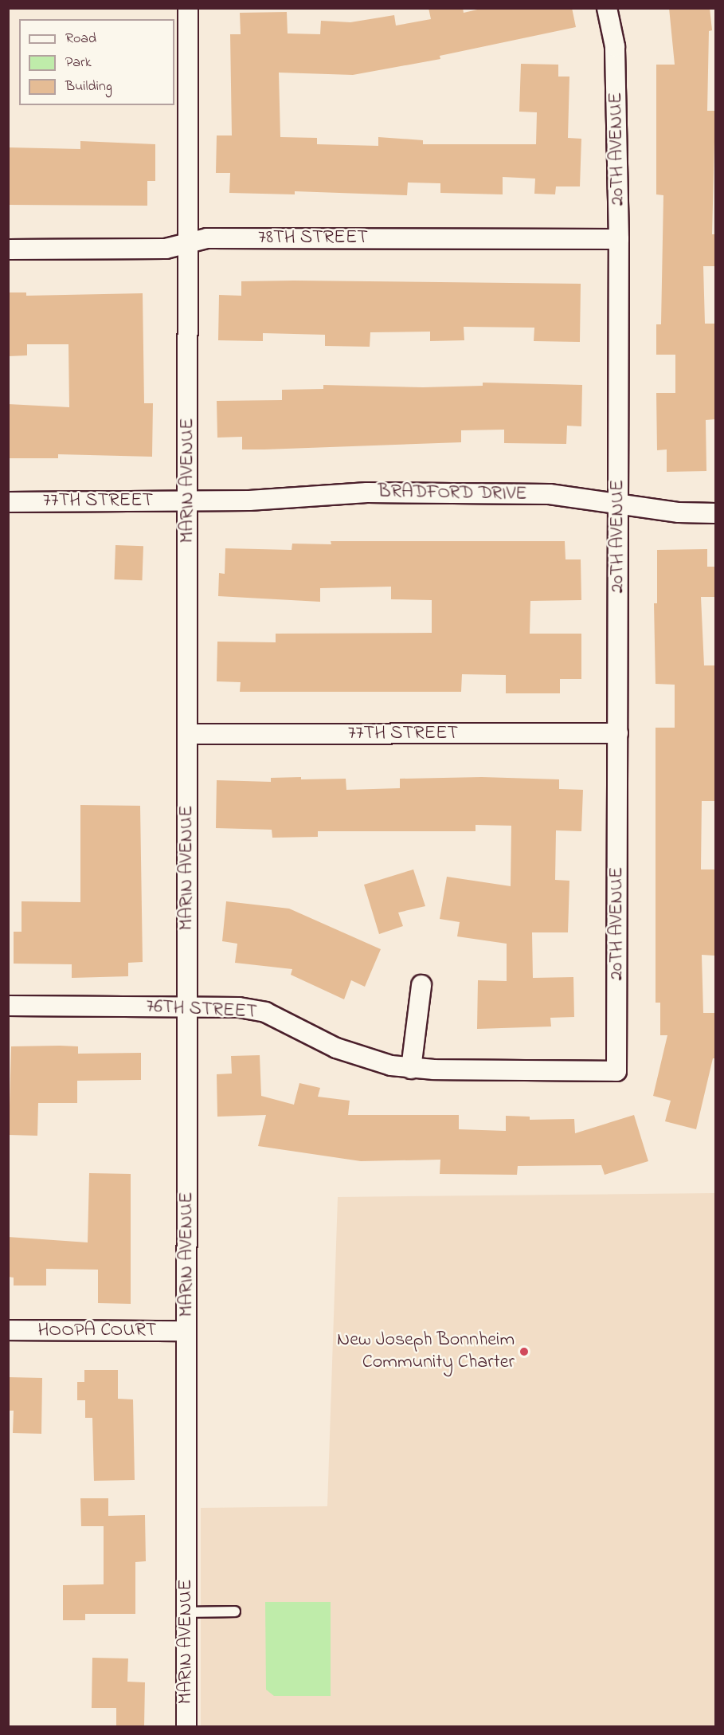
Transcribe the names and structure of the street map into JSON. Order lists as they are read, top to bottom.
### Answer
{
  "streets": {
    "street": [
      "20TH AVENUE",
      "78TH STREET",
      "MARIN AVENUE",
      "BRADFORD DRIVE",
      "77TH STREET",
      "76TH STREET",
      "HOOPA COURT"
    ]
  },
  "crossings": [
    ["20TH AVENUE", "78TH STREET"],
    ["20TH AVENUE", "BRADFORD DRIVE"],
    ["20TH AVENUE", "77TH STREET"],
    ["20TH AVENUE", "76TH STREET"],
    ["78TH STREET", "MARIN AVENUE"],
    ["MARIN AVENUE", "BRADFORD DRIVE"],
    ["MARIN AVENUE", "77TH STREET"],
    ["MARIN AVENUE", "76TH STREET"],
    ["MARIN AVENUE", "HOOPA COURT"],
    ["BRADFORD DRIVE", "77TH STREET"]
  ],
  "places": ["New Joseph Bonnheim Community Charter"],
  "legend": ["Road", "Park", "Building"]
}
